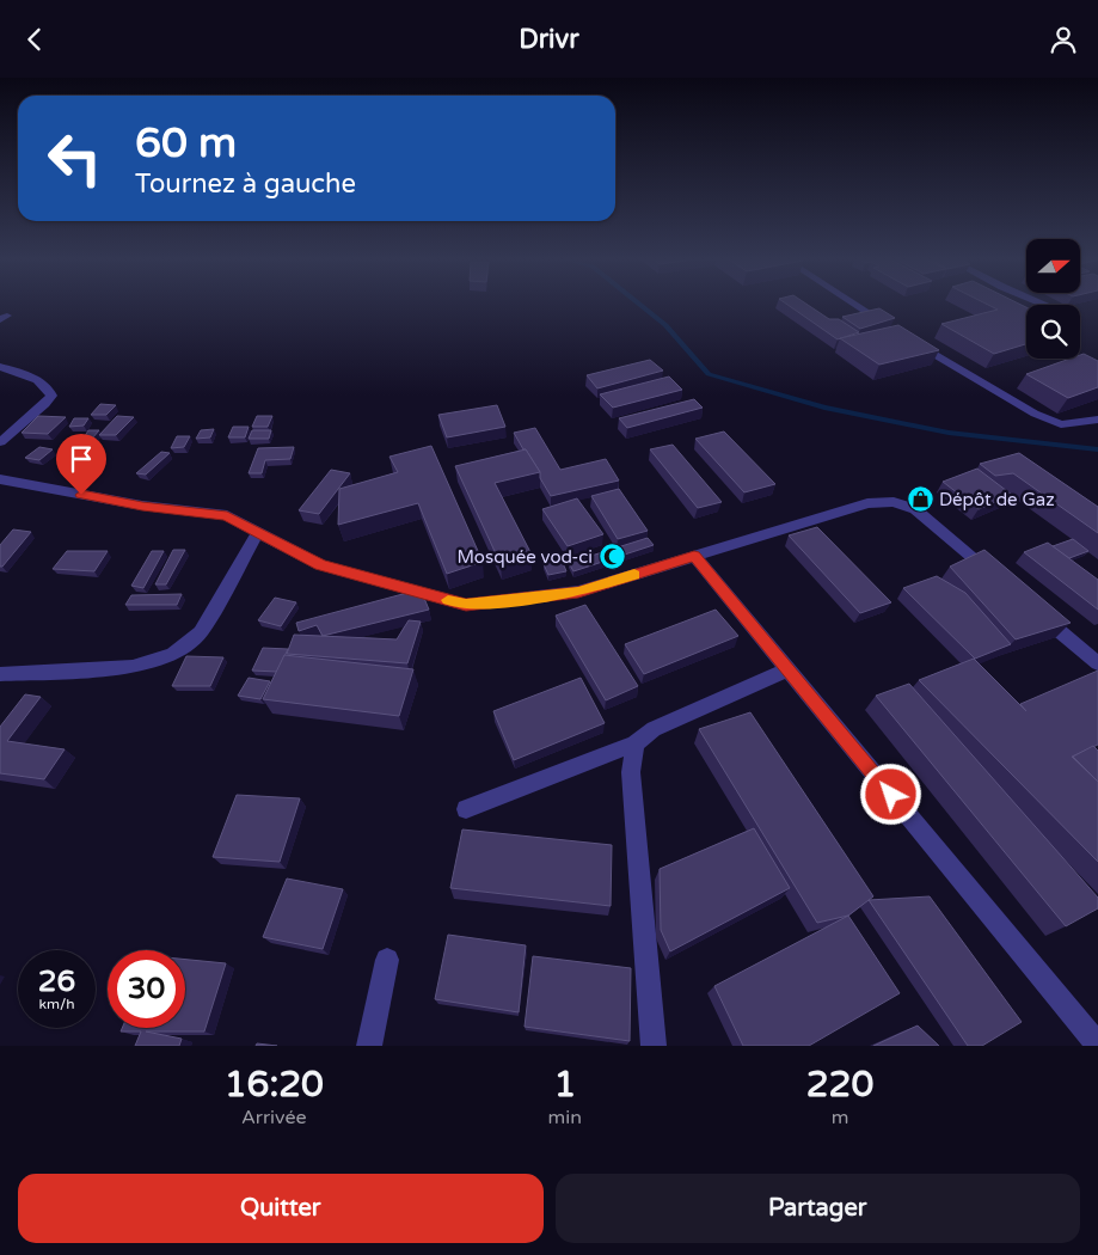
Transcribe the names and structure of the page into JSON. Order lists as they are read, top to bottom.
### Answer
{
  "places": {
    "shop": ["Dépôt de Gaz"],
    "mosque": ["Mosquée vod-ci"]
  },
  "north": "right",
  "page": {
    "header": "Drivr",
    "turn": ["60 m", "Tournez à gauche"],
    "speed": "26 km/h",
    "limit": "30",
    "eta": [
      "16:20",
      "Arrivée",
      "1",
      "min",
      "220",
      "m"
    ],
    "buttons": ["Quitter", "Partager"]
  }
}
